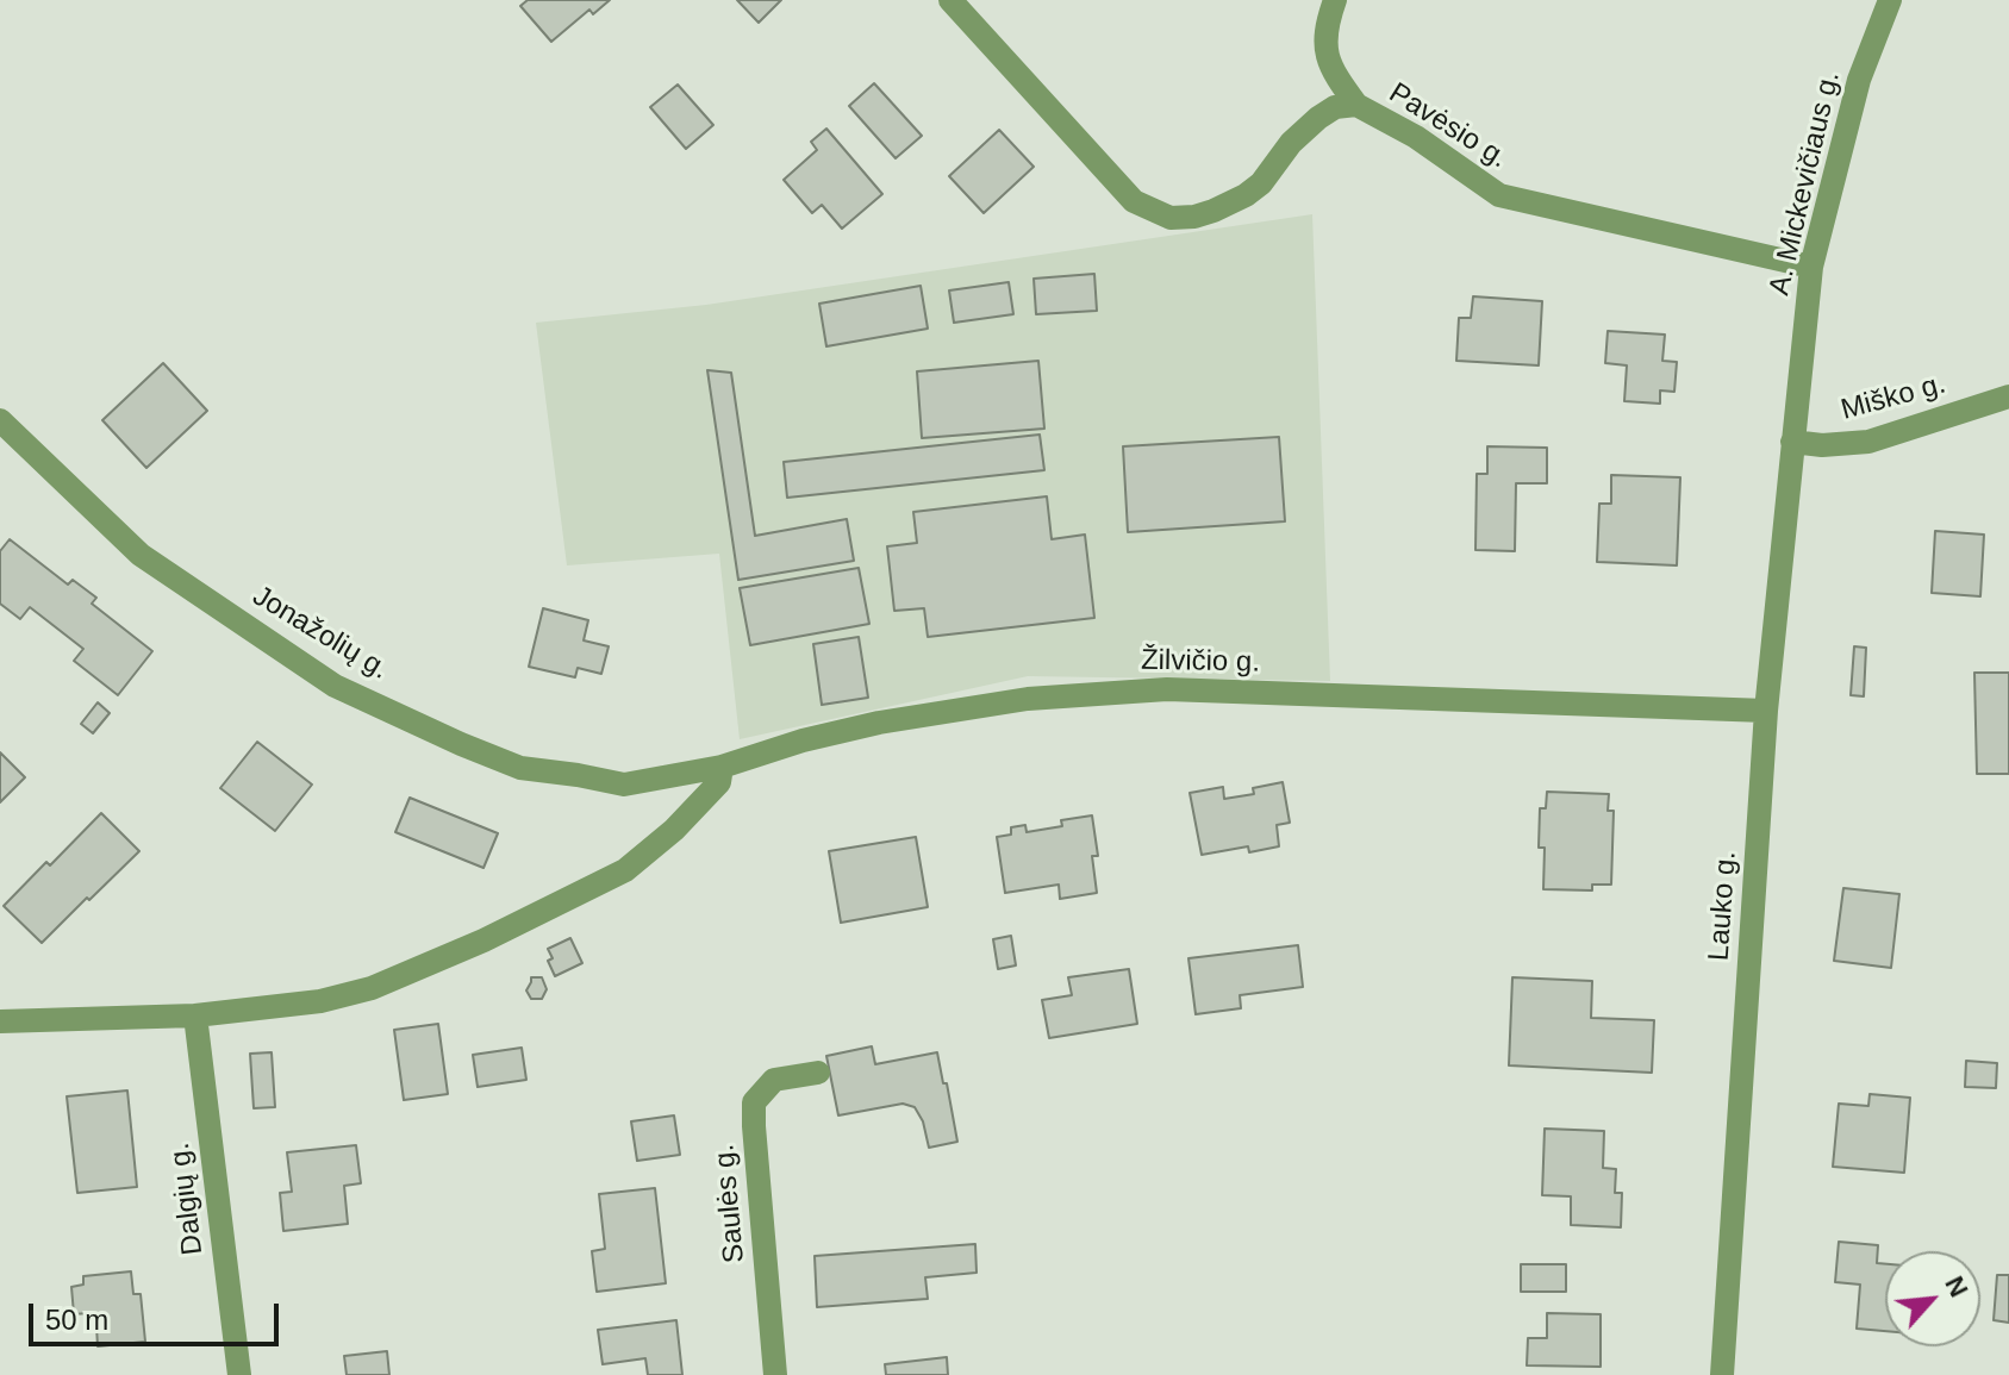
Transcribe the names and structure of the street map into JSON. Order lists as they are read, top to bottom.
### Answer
{
  "streets": {
    "street": [
      "Pavėsio g.",
      "A. Mickevičiaus g.",
      "Miško g.",
      "Jonažolių g.",
      "Žilvičio g.",
      "Lauko g.",
      "Dalgių g.",
      "Saulės g."
    ]
  },
  "crossings": [
    ["Pavėsio g.", "A. Mickevičiaus g."],
    ["A. Mickevičiaus g.", "Miško g."],
    ["A. Mickevičiaus g.", "Lauko g."],
    ["Miško g.", "Lauko g."],
    ["Jonažolių g.", "Žilvičio g."],
    ["Žilvičio g.", "Lauko g."]
  ],
  "scale_bar": "50 m",
  "north": "top right"
}
